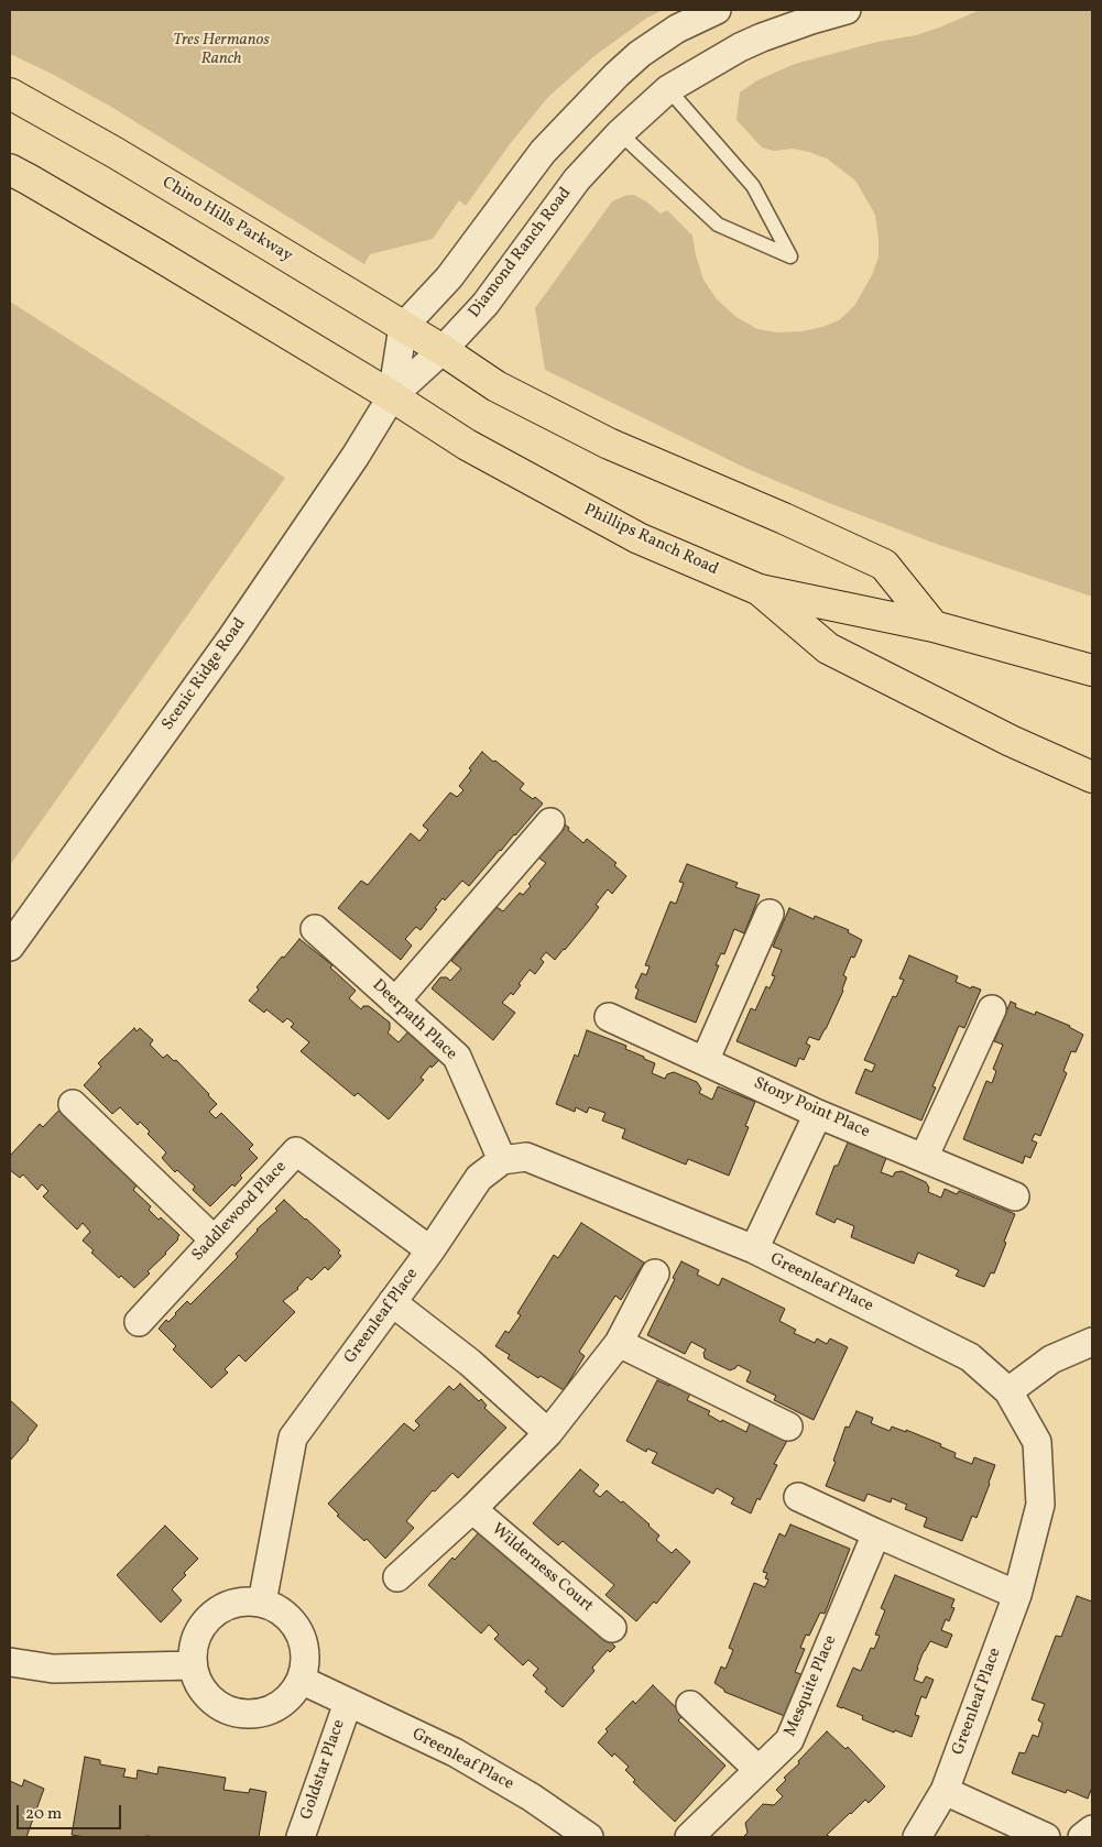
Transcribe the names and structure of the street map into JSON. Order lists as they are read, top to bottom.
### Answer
{
  "streets": {
    "main road": ["Chino Hills Parkway", "Phillips Ranch Road"],
    "street": [
      "Diamond Ranch Road",
      "Scenic Ridge Road",
      "Deerpath Place",
      "Stony Point Place",
      "Saddlewood Place",
      "Greenleaf Place",
      "Wilderness Court",
      "Mesquite Place",
      "Goldstar Place"
    ]
  },
  "crossings": [
    ["Chino Hills Parkway", "Diamond Ranch Road"],
    ["Diamond Ranch Road", "Phillips Ranch Road"],
    ["Diamond Ranch Road", "Scenic Ridge Road"],
    ["Phillips Ranch Road", "Scenic Ridge Road"],
    ["Deerpath Place", "Greenleaf Place"],
    ["Saddlewood Place", "Greenleaf Place"],
    ["Greenleaf Place", "Goldstar Place"]
  ],
  "parks": ["Tres Hermanos Ranch"],
  "scale_bar": "20 m"
}
